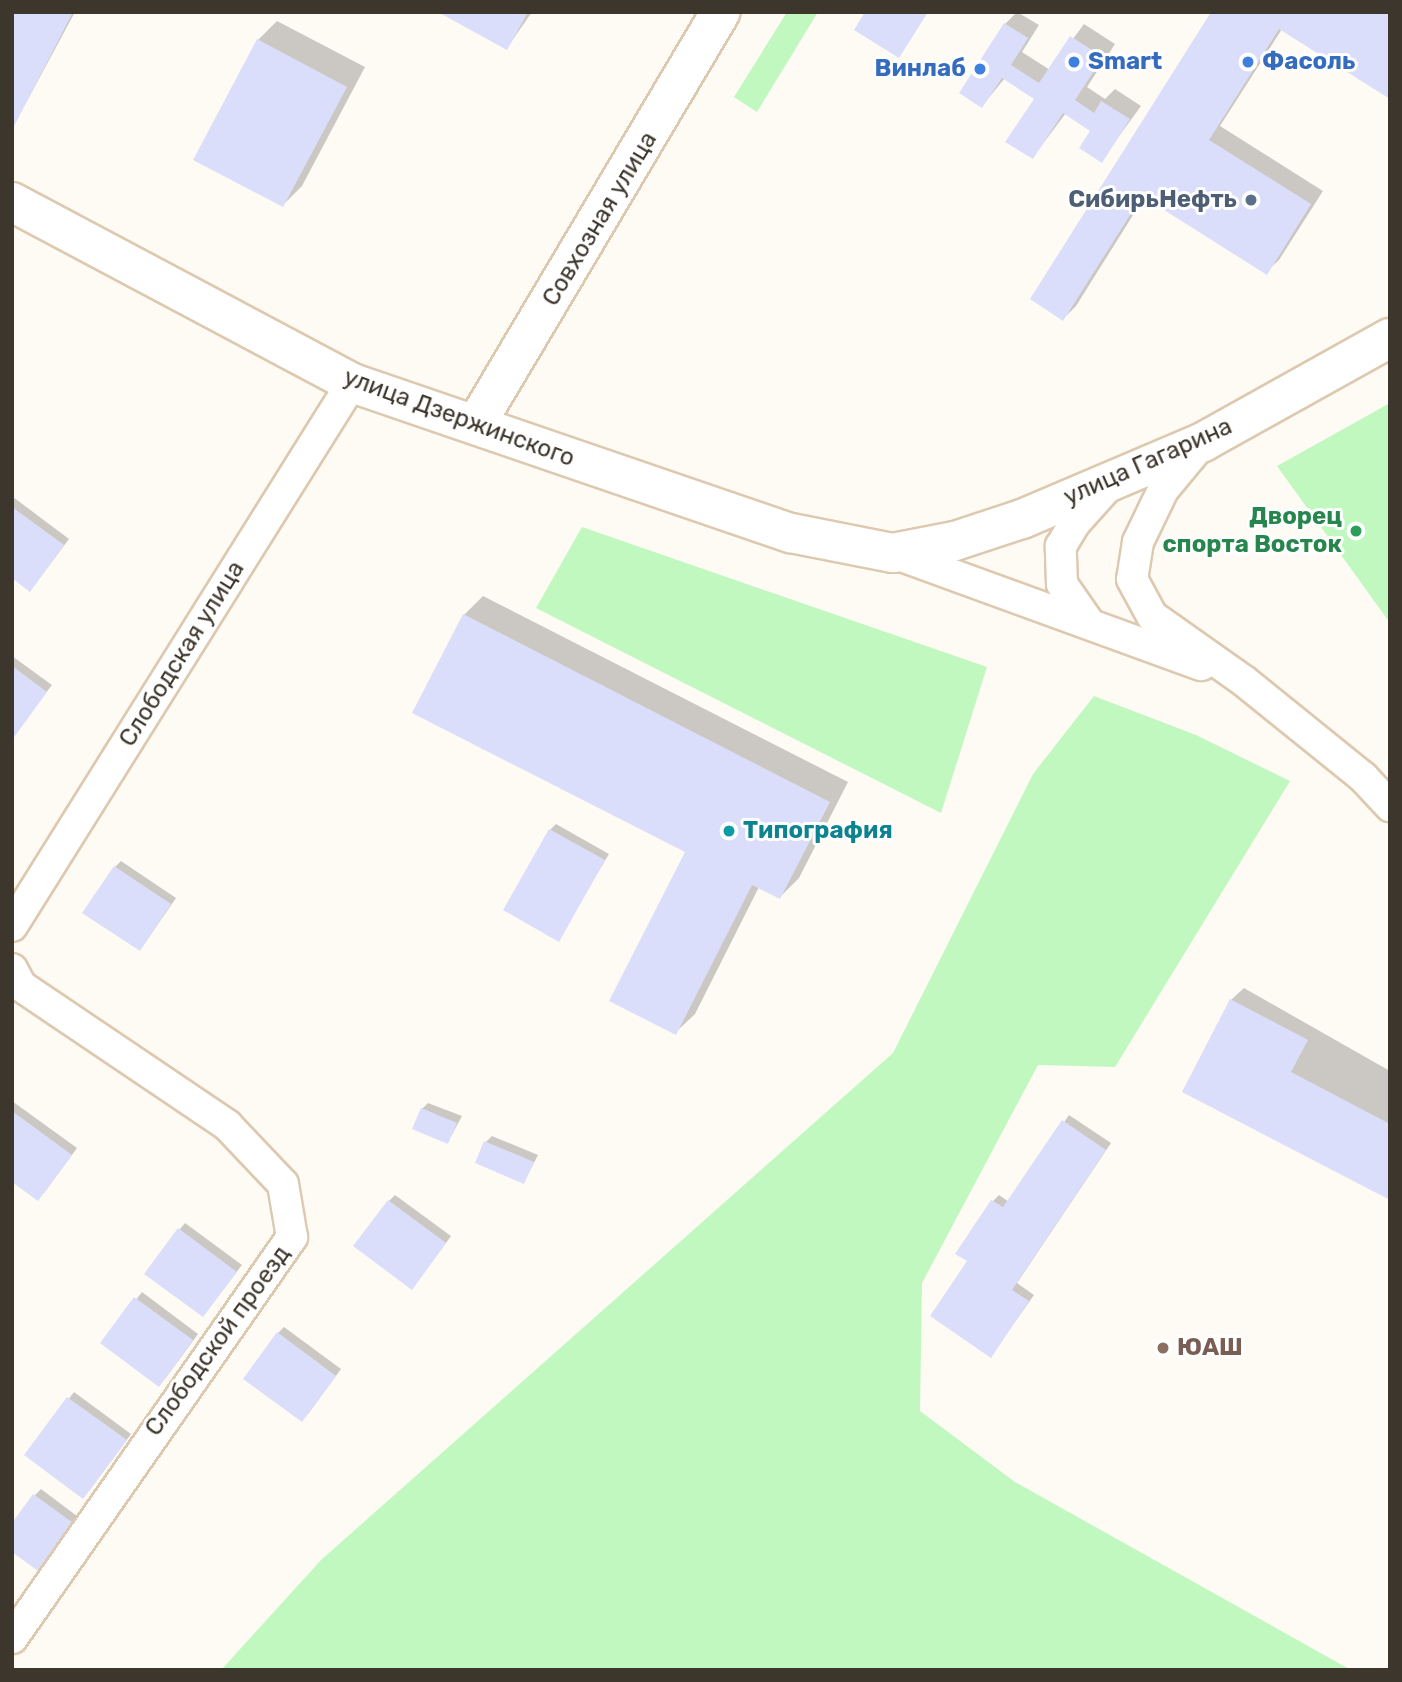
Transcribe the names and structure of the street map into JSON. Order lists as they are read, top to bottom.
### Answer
{
  "streets": {
    "main road": ["Совхозная улица", "улица Дзержинского", "улица Гагарина"],
    "street": ["Слободская улица", "Слободской проезд"]
  },
  "crossings": [
    ["Совхозная улица", "улица Дзержинского"],
    ["улица Дзержинского", "улица Гагарина"],
    ["улица Дзержинского", "Слободская улица"]
  ],
  "places": [
    "Smart",
    "Фасоль",
    "Винлаб",
    "СибирьНефть",
    "Дворец спорта Восток",
    "Типография",
    "ЮАШ"
  ]
}
